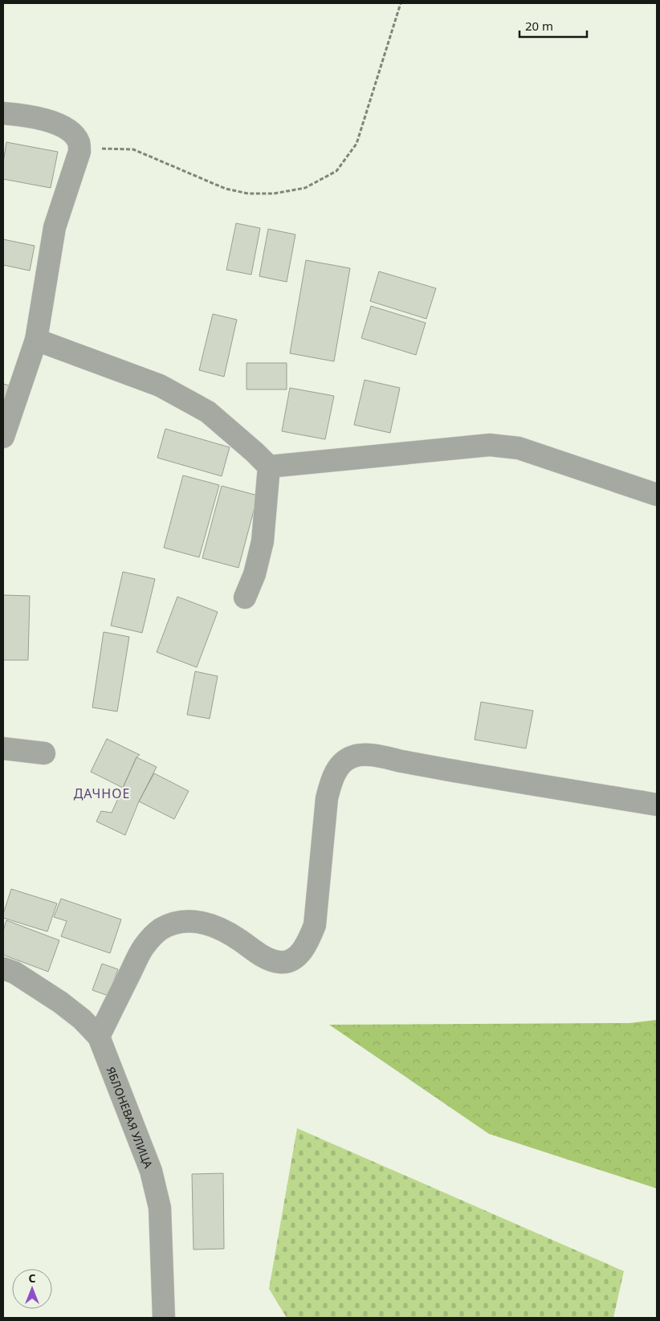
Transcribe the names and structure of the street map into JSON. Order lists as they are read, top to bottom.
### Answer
{
  "streets": {
    "street": ["ЯБЛОНЕВАЯ УЛИЦА"]
  },
  "districts": ["ДАЧНОЕ"],
  "scale_bar": "20 m",
  "north": "top"
}
